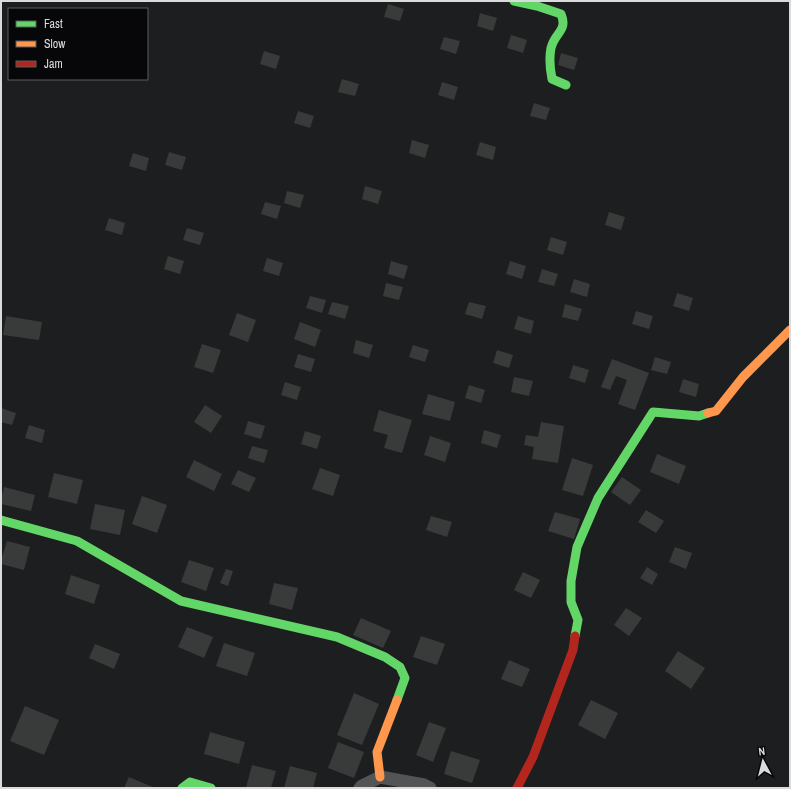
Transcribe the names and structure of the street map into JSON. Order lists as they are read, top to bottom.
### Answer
{
  "legend": ["Fast", "Slow", "Jam"],
  "north": "top"
}
